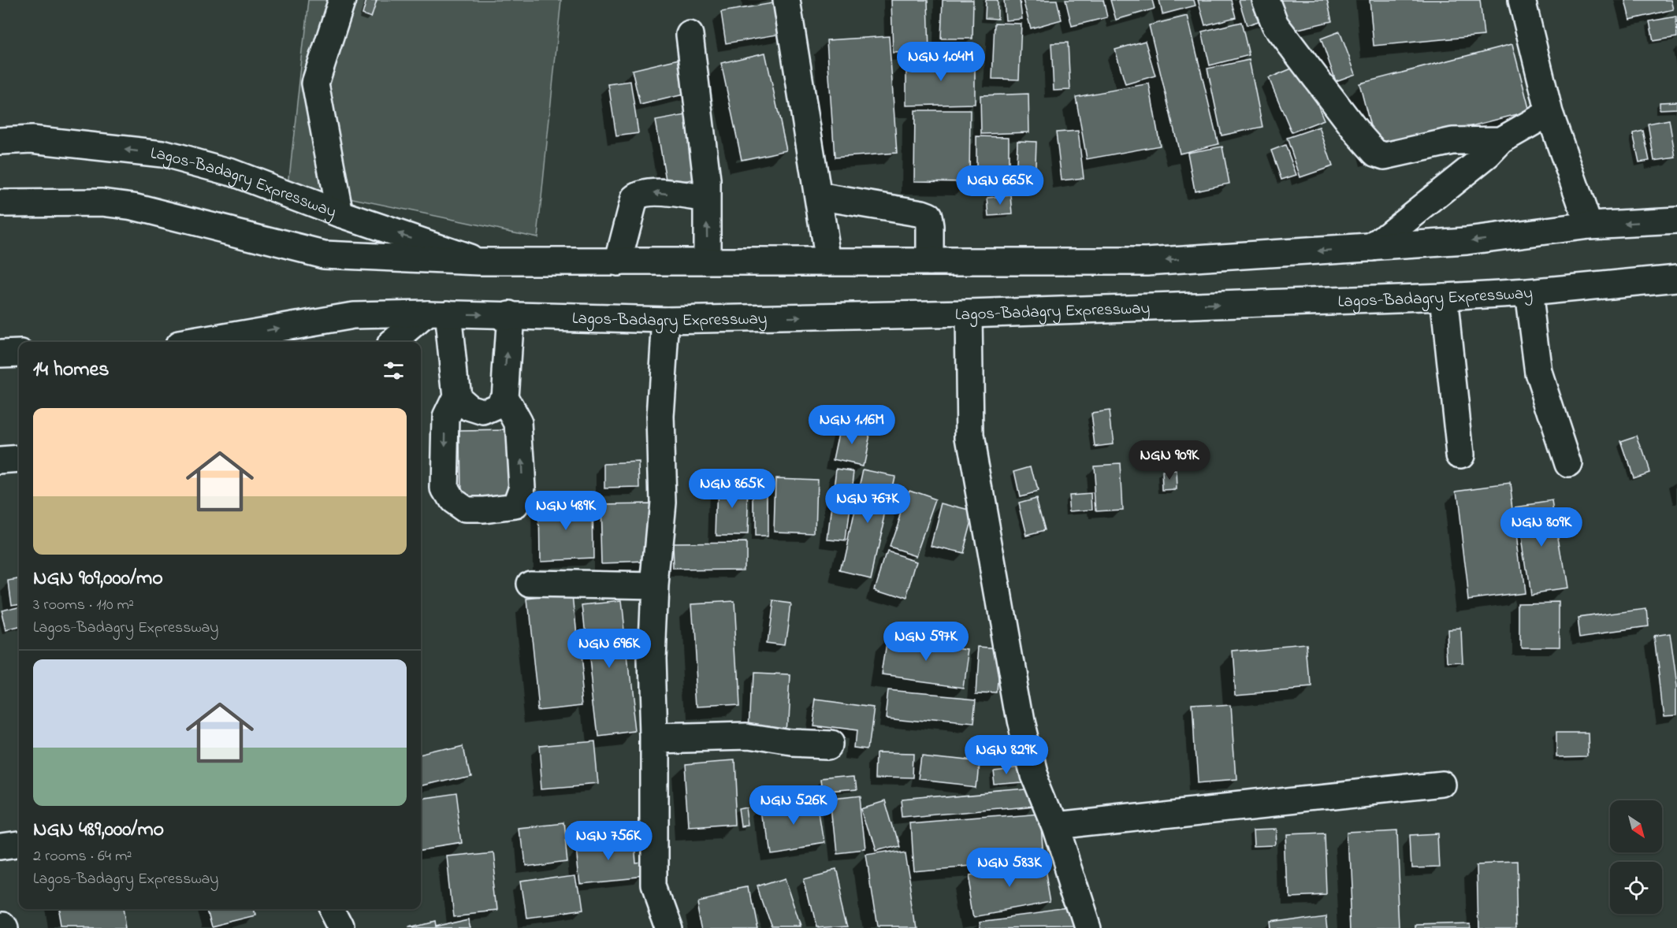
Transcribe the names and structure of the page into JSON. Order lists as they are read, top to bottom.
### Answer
{
  "streets": {
    "main road": ["Lagos-Badagry Expressway"]
  },
  "north": "bottom right",
  "page": {
    "price": [
      "NGN 1.04M",
      "NGN 665K",
      "NGN 1.16M",
      "NGN 909K",
      "NGN 865K",
      "NGN 767K",
      "NGN 489K",
      "NGN 809K",
      "NGN 597K",
      "NGN 696K",
      "NGN 829K",
      "NGN 526K",
      "NGN 756K",
      "NGN 583K"
    ],
    "heading": "14 homes",
    "list": [
      {
        "name": "NGN 909,000/mo",
        "note": "3 rooms · 110 m² · Lagos-Badagry Expressway"
      },
      {
        "name": "NGN 489,000/mo",
        "note": "2 rooms · 64 m² · Lagos-Badagry Expressway"
      }
    ]
  }
}
